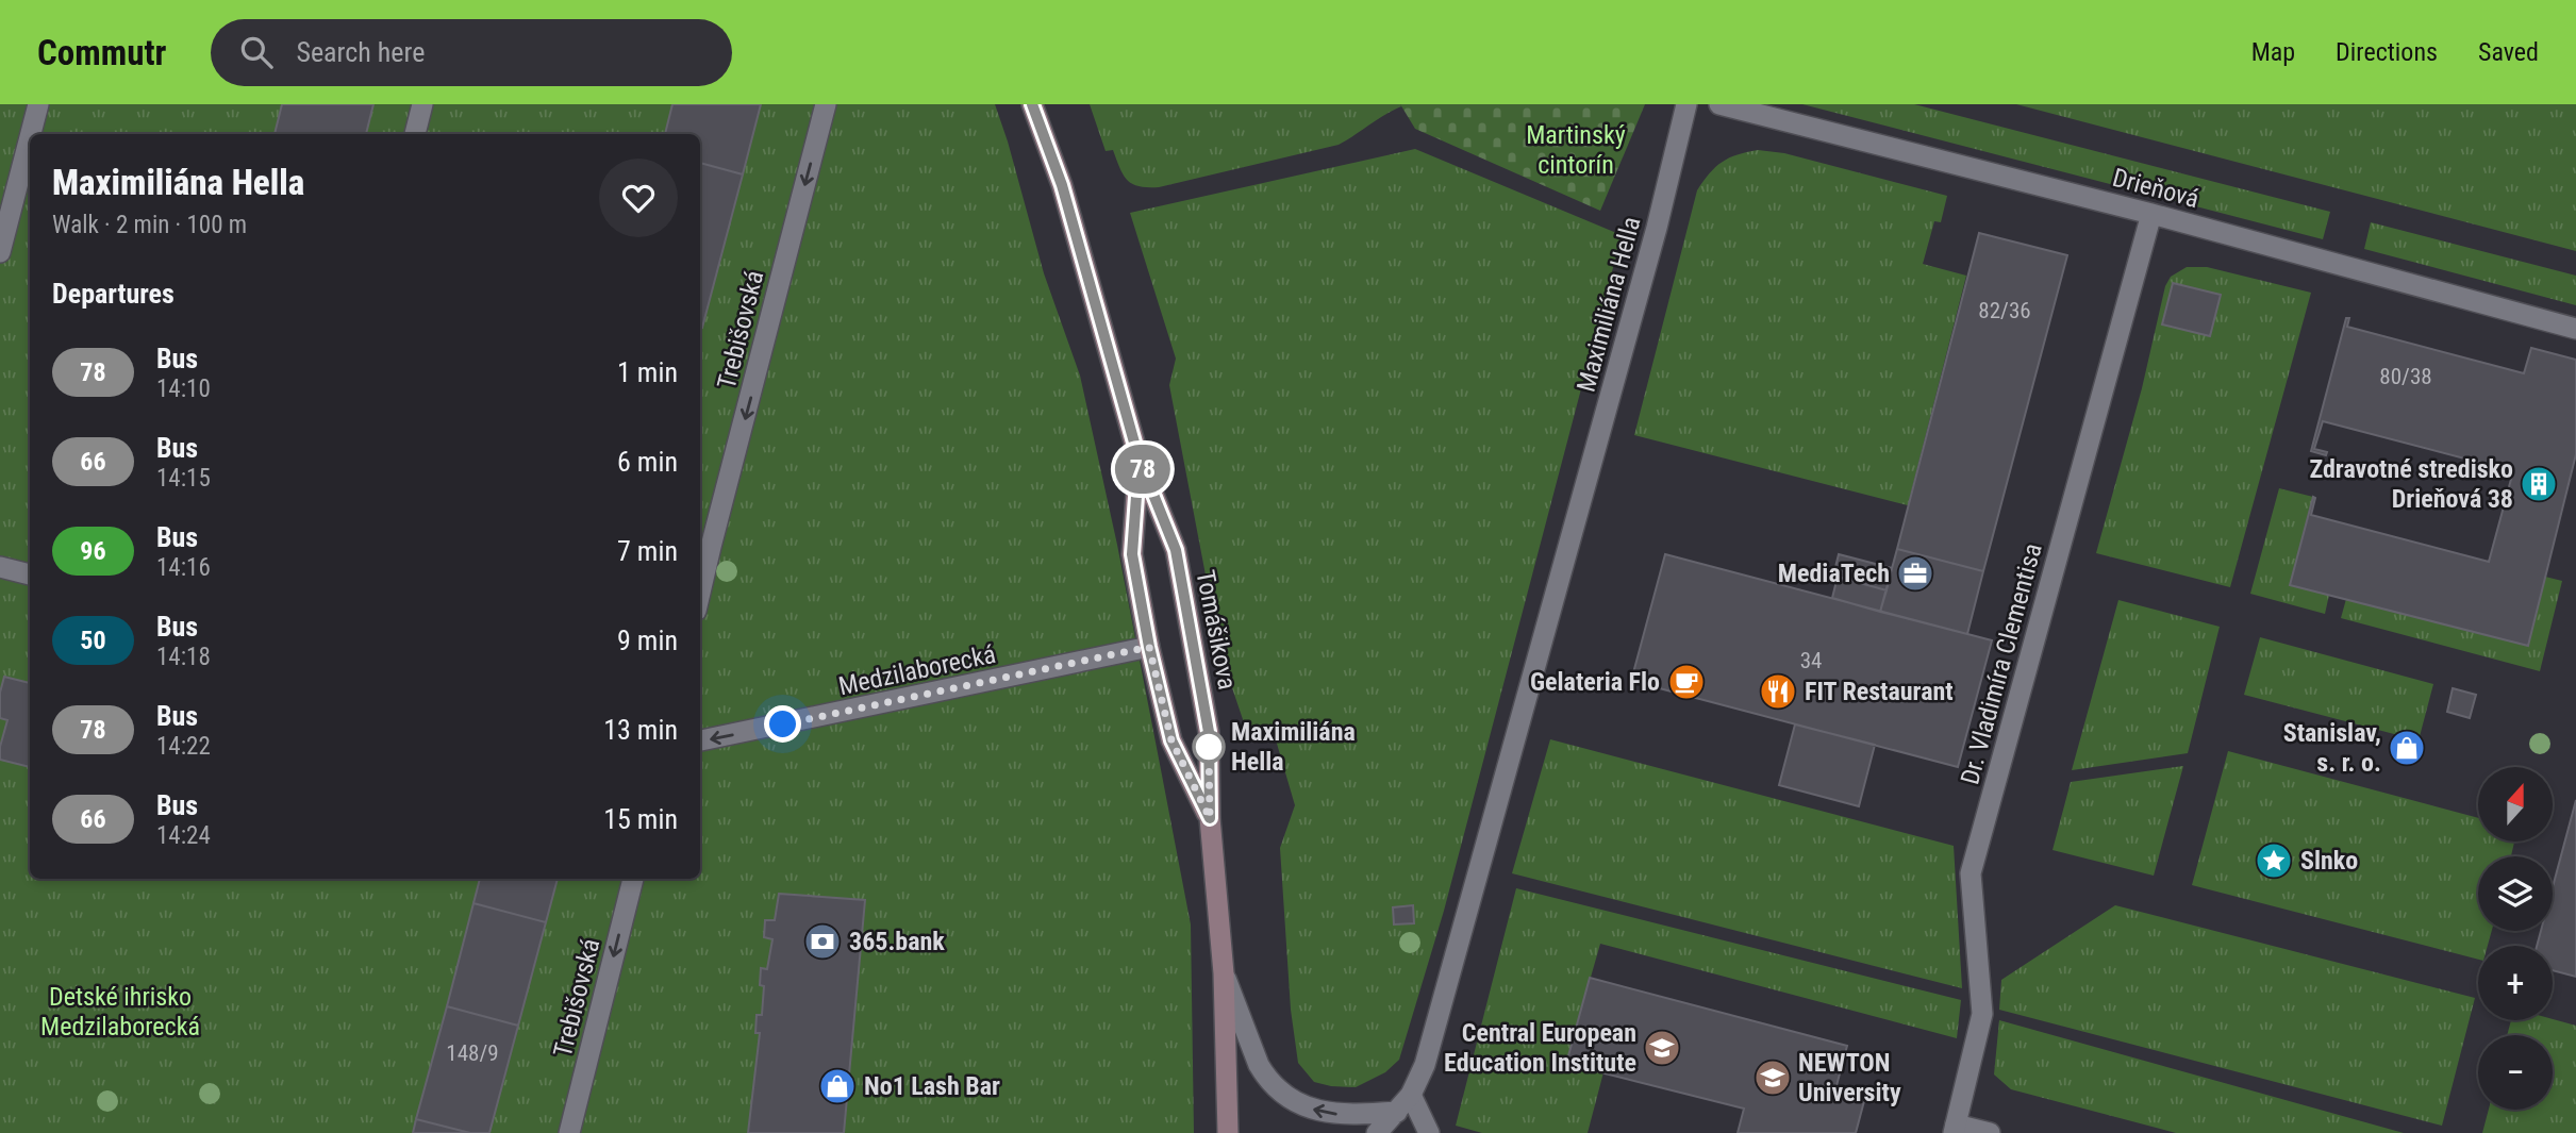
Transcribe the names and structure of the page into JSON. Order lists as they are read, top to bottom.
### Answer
{
  "streets": {
    "main road": ["Tomášikova"],
    "street": [
      "Drieňová",
      "Maximiliána Hella",
      "Trebišovská",
      "Dr. Vladimíra Clementisa",
      "Medzilaborecká"
    ]
  },
  "crossings": [
    ["Drieňová", "Dr. Vladimíra Clementisa"],
    ["Tomášikova", "Medzilaborecká"]
  ],
  "one_way": ["Trebišovská", "Medzilaborecká"],
  "parks": ["Martinský cintorín", "Detské ihrisko Medzilaborecká"],
  "places": {
    "building": ["Zdravotné stredisko Drieňová 38"],
    "office": ["MediaTech"],
    "cafe": ["Gelateria Flo"],
    "restaurant": ["FIT Restaurant"],
    "other": ["Maximiliána Hella"],
    "shop": ["Stanislav, s. r. o.", "No1 Lash Bar"],
    "place": ["Slnko"],
    "bank": ["365.bank"],
    "school or university": ["Central European Education Institute", "NEWTON University"]
  },
  "lines": ["bus line 78"],
  "house_numbers": [
    "82/36",
    "80/38",
    "34",
    "148/9"
  ],
  "north": "top",
  "page": {
    "header": "Commutr",
    "search": "Search here",
    "nav": ["Map", "Directions", "Saved"],
    "on_map": "78",
    "heading": [
      ["Maximiliána Hella", "Walk · 2 min · 100 m"],
      "Departures"
    ],
    "list": [
      {
        "mark": "78",
        "name": "Bus",
        "note": "14:10",
        "value": "1 min"
      },
      {
        "mark": "66",
        "name": "Bus",
        "note": "14:15",
        "value": "6 min"
      },
      {
        "mark": "96",
        "name": "Bus",
        "note": "14:16",
        "value": "7 min"
      },
      {
        "mark": "50",
        "name": "Bus",
        "note": "14:18",
        "value": "9 min"
      },
      {
        "mark": "78",
        "name": "Bus",
        "note": "14:22",
        "value": "13 min"
      },
      {
        "mark": "66",
        "name": "Bus",
        "note": "14:24",
        "value": "15 min"
      }
    ],
    "map_buttons": ["+", "−"]
  }
}
